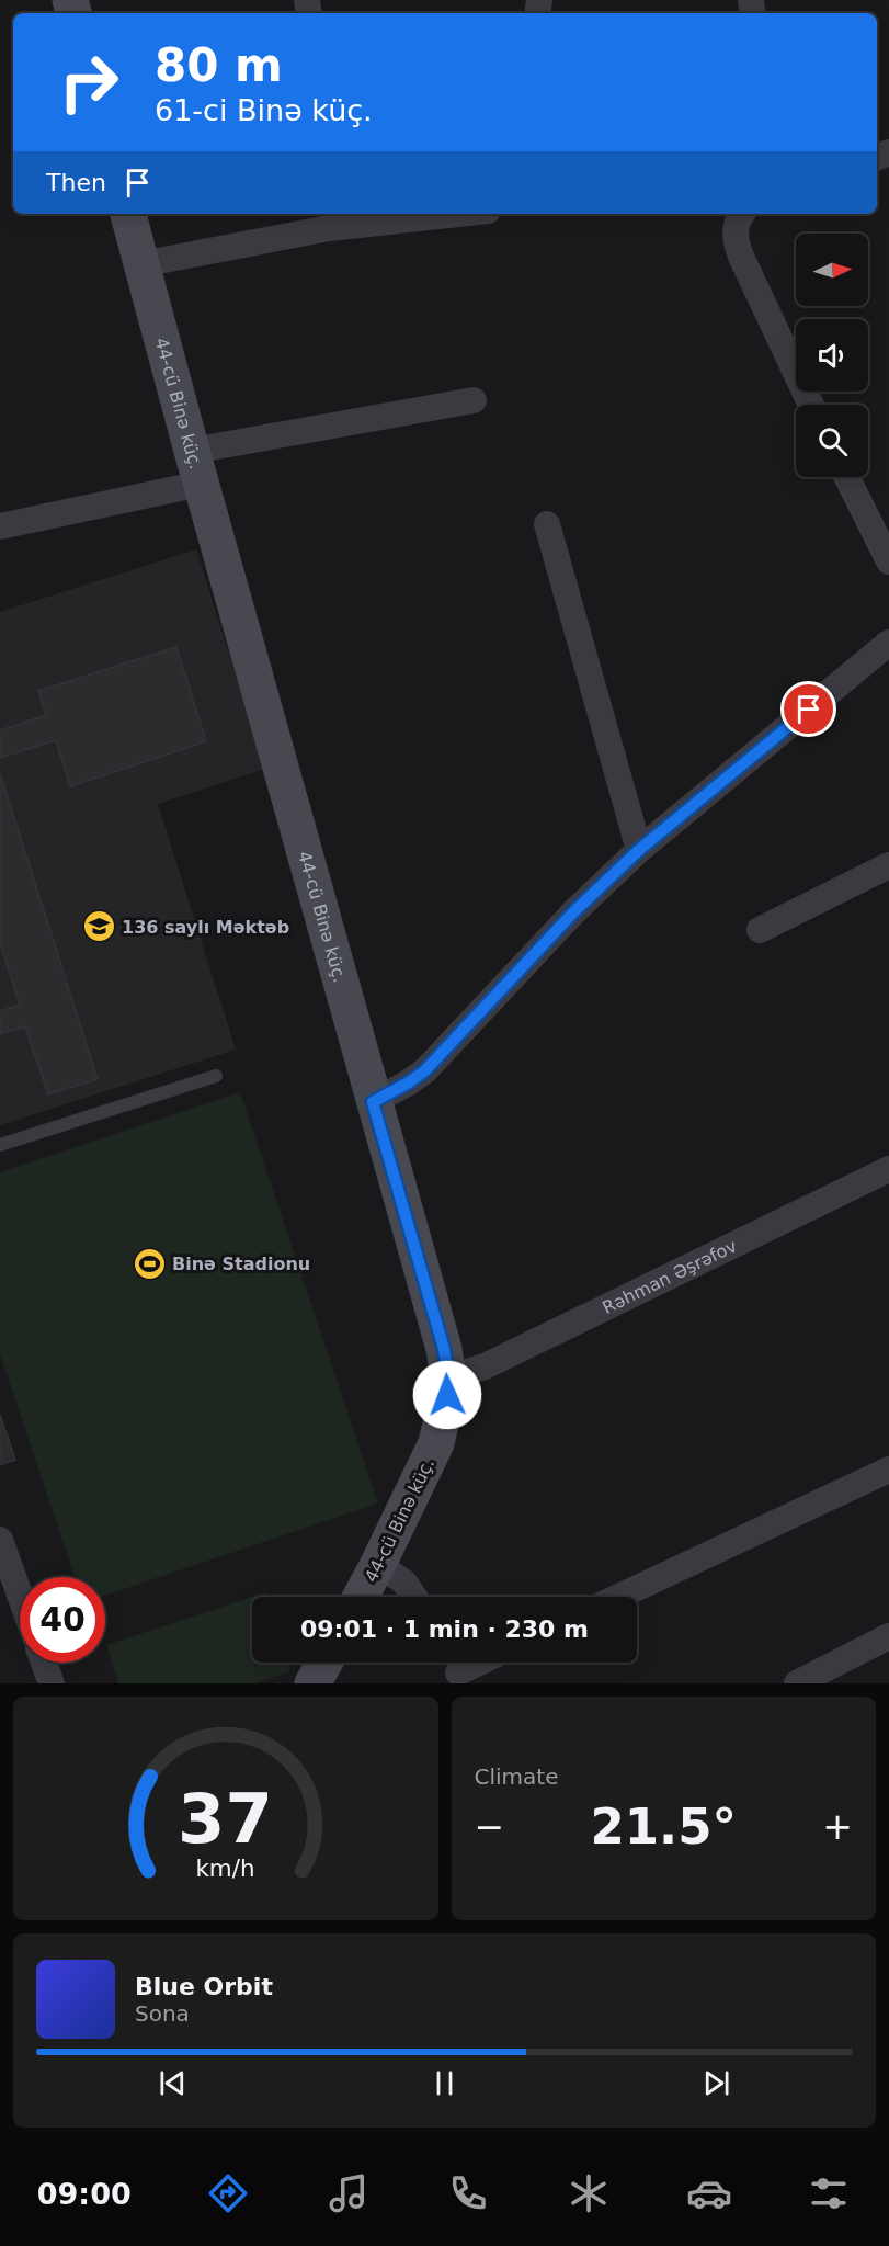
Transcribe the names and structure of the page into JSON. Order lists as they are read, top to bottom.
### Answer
{
  "streets": {
    "street": ["44-cü Binə küç.", "Rəhman Əşrəfov"]
  },
  "crossings": [
    ["44-cü Binə küç.", "Rəhman Əşrəfov"]
  ],
  "places": {
    "school or university": ["136 saylı Məktəb"],
    "sports": ["Binə Stadionu"]
  },
  "north": "right",
  "page": {
    "turn": ["80 m", "61-ci Binə küç."],
    "then": "Then",
    "limit": "40",
    "trip": "09:01 · 1 min · 230 m",
    "tile": "Climate",
    "heat": ["−", "21.5°", "+"],
    "song": ["Blue Orbit", "Sona"],
    "tabs": "09:00",
    "gauge": ["37", "km/h"]
  }
}
